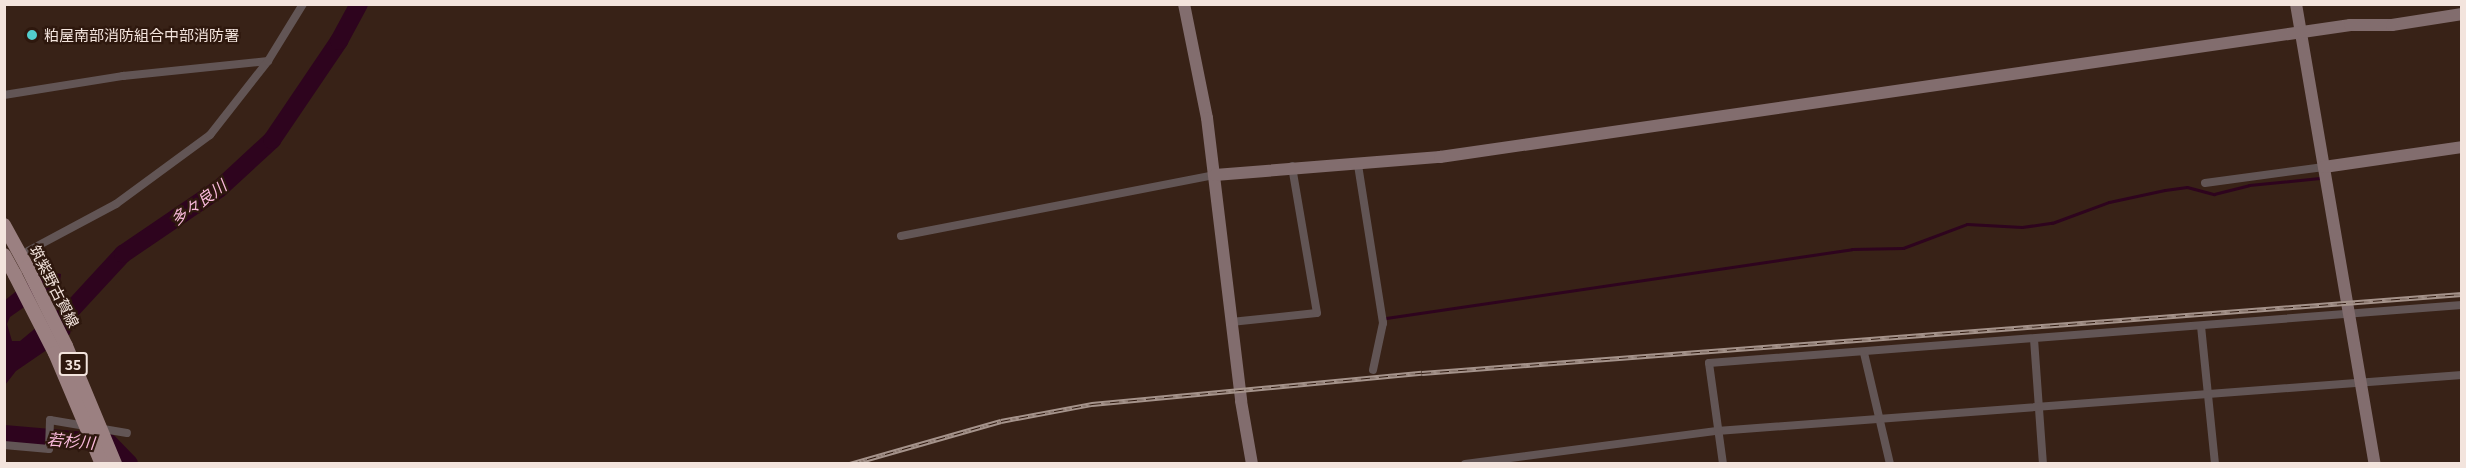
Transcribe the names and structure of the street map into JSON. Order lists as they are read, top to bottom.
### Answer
{
  "streets": {
    "main road": ["筑紫野古賀線", "35"]
  },
  "water": ["多々良川", "若杉川"],
  "places": ["粕屋南部消防組合中部消防署"]
}
